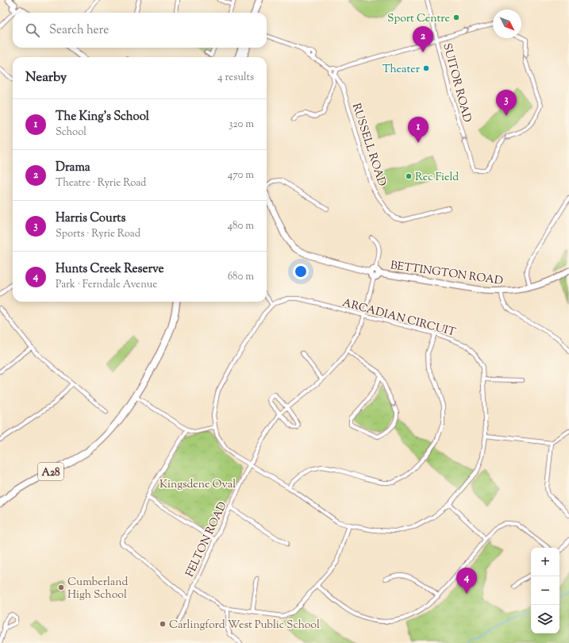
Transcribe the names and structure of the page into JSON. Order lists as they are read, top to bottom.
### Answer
{
  "streets": {
    "highway": ["A28"],
    "main road": ["BETTINGTON ROAD"],
    "street": [
      "SUITOR ROAD",
      "RUSSELL ROAD",
      "ARCADIAN CIRCUIT",
      "FELTON ROAD"
    ]
  },
  "crossings": [
    ["BETTINGTON ROAD", "FELTON ROAD"],
    ["ARCADIAN CIRCUIT", "FELTON ROAD"]
  ],
  "parks": ["Kingsdene Oval"],
  "places": [
    "Sport Centre",
    "Theater",
    "Rec Field",
    "Cumberland High School",
    "Carlingford West Public School"
  ],
  "north": "bottom right",
  "page": {
    "search": "Search here",
    "pins": [
      "2",
      "3",
      "1",
      "4"
    ],
    "heading": ["Nearby", "4 results"],
    "list": [
      {
        "mark": "1",
        "name": "The King's School",
        "note": "School",
        "value": "320 m"
      },
      {
        "mark": "2",
        "name": "Drama",
        "note": "Theatre · Ryrie Road",
        "value": "470 m"
      },
      {
        "mark": "3",
        "name": "Harris Courts",
        "note": "Sports · Ryrie Road",
        "value": "480 m"
      },
      {
        "mark": "4",
        "name": "Hunts Creek Reserve",
        "note": "Park · Ferndale Avenue",
        "value": "680 m"
      }
    ],
    "map_buttons": ["+", "−"]
  }
}
